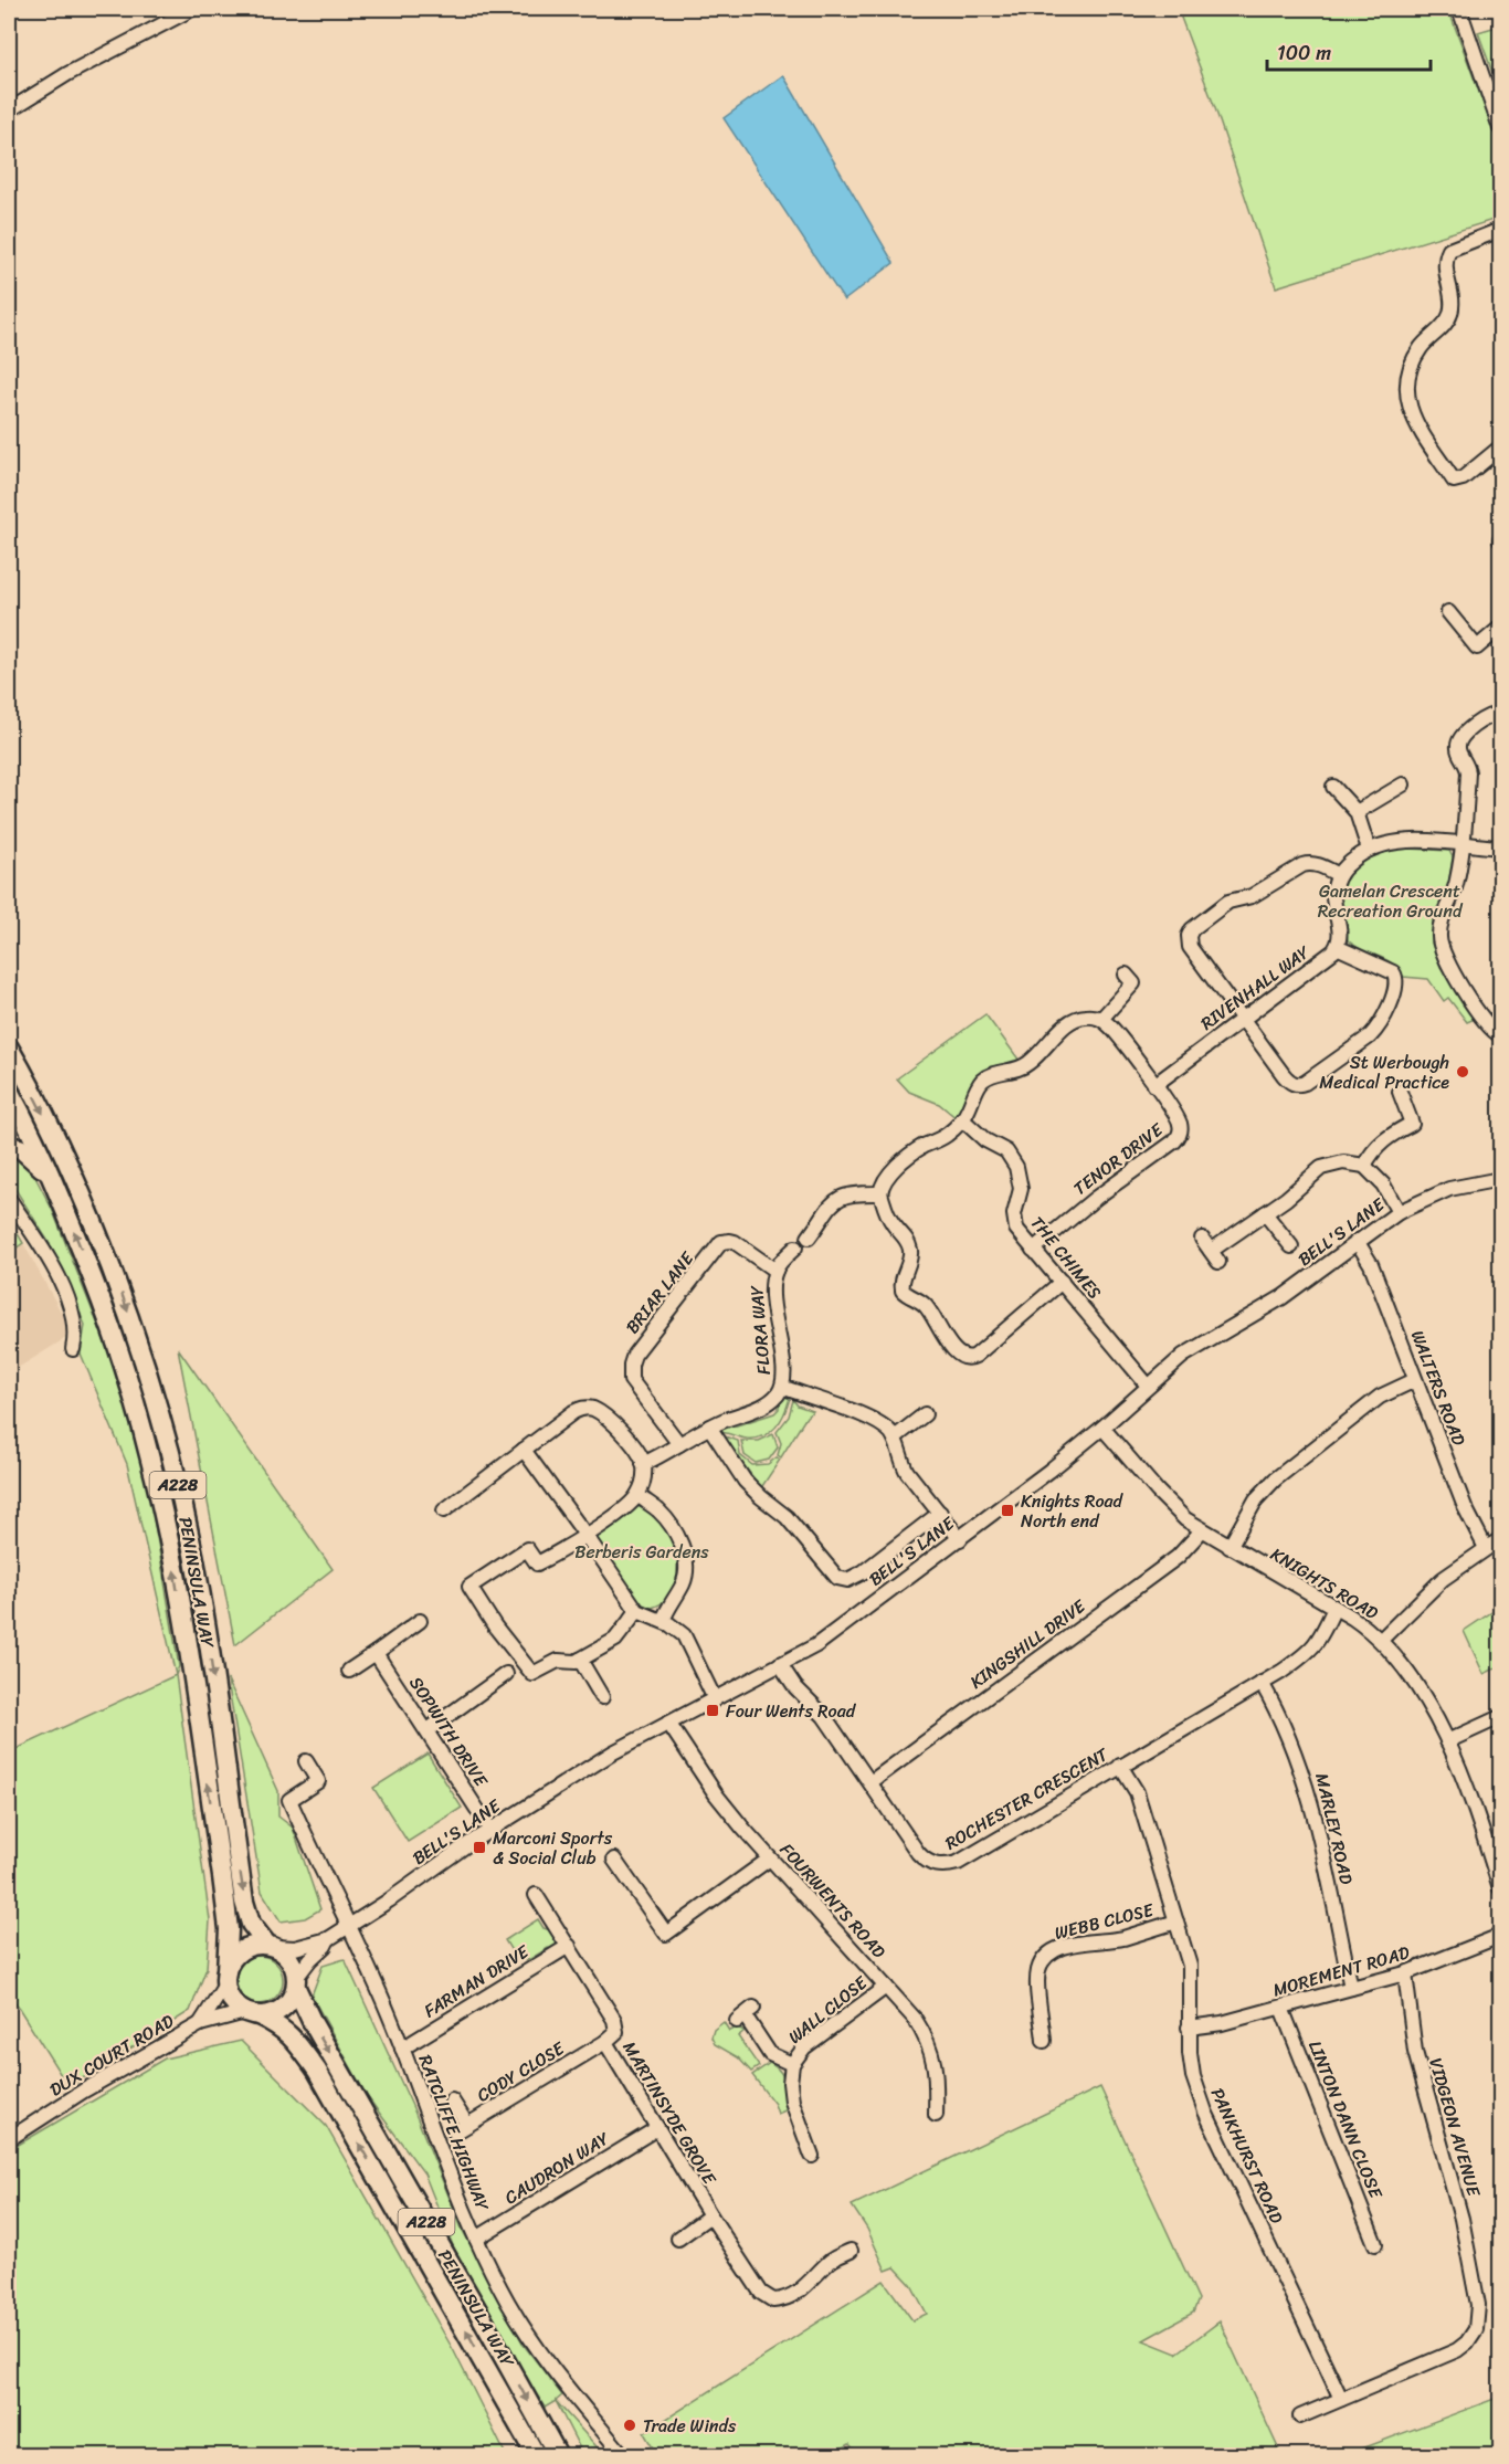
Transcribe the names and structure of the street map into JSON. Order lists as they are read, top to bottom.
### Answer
{
  "streets": {
    "main road": ["A228", "PENINSULA WAY"],
    "street": [
      "RIVENHALL WAY",
      "TENOR DRIVE",
      "BELL'S LANE",
      "THE CHIMES",
      "BRIAR LANE",
      "FLORA WAY",
      "WALTERS ROAD",
      "KNIGHTS ROAD",
      "KINGSHILL DRIVE",
      "SOPWITH DRIVE",
      "ROCHESTER CRESCENT",
      "MARLEY ROAD",
      "FOURWENTS ROAD",
      "WEBB CLOSE",
      "MOREMENT ROAD",
      "FARMAN DRIVE",
      "WALL CLOSE",
      "DUX COURT ROAD",
      "CODY CLOSE",
      "MARTINSYDE GROVE",
      "LINTON DANN CLOSE",
      "VIDGEON AVENUE",
      "RATCLIFFE HIGHWAY",
      "PANKHURST ROAD",
      "CAUDRON WAY"
    ]
  },
  "crossings": [
    ["RIVENHALL WAY", "TENOR DRIVE"],
    ["TENOR DRIVE", "THE CHIMES"],
    ["BELL'S LANE", "THE CHIMES"],
    ["BELL'S LANE", "WALTERS ROAD"],
    ["BELL'S LANE", "PENINSULA WAY"],
    ["BELL'S LANE", "KNIGHTS ROAD"],
    ["BELL'S LANE", "SOPWITH DRIVE"],
    ["BELL'S LANE", "ROCHESTER CRESCENT"],
    ["BELL'S LANE", "FOURWENTS ROAD"],
    ["BELL'S LANE", "DUX COURT ROAD"],
    ["BELL'S LANE", "RATCLIFFE HIGHWAY"],
    ["BRIAR LANE", "FLORA WAY"],
    ["PENINSULA WAY", "DUX COURT ROAD"],
    ["KNIGHTS ROAD", "KINGSHILL DRIVE"],
    ["KNIGHTS ROAD", "ROCHESTER CRESCENT"],
    ["KINGSHILL DRIVE", "ROCHESTER CRESCENT"],
    ["ROCHESTER CRESCENT", "MARLEY ROAD"],
    ["ROCHESTER CRESCENT", "PANKHURST ROAD"],
    ["MARLEY ROAD", "MOREMENT ROAD"],
    ["FOURWENTS ROAD", "WALL CLOSE"],
    ["WEBB CLOSE", "PANKHURST ROAD"],
    ["MOREMENT ROAD", "LINTON DANN CLOSE"],
    ["MOREMENT ROAD", "VIDGEON AVENUE"],
    ["MOREMENT ROAD", "PANKHURST ROAD"],
    ["FARMAN DRIVE", "MARTINSYDE GROVE"],
    ["FARMAN DRIVE", "RATCLIFFE HIGHWAY"],
    ["CODY CLOSE", "MARTINSYDE GROVE"],
    ["MARTINSYDE GROVE", "CAUDRON WAY"],
    ["VIDGEON AVENUE", "PANKHURST ROAD"],
    ["RATCLIFFE HIGHWAY", "CAUDRON WAY"]
  ],
  "parks": ["Gamelan Crescent Recreation Ground", "Berberis Gardens"],
  "places": {
    "other": ["St Werbough Medical Practice", "Trade Winds"],
    "transit": ["Knights Road North end", "Four Wents Road", "Marconi Sports & Social Club"]
  },
  "scale_bar": "100 m"
}
